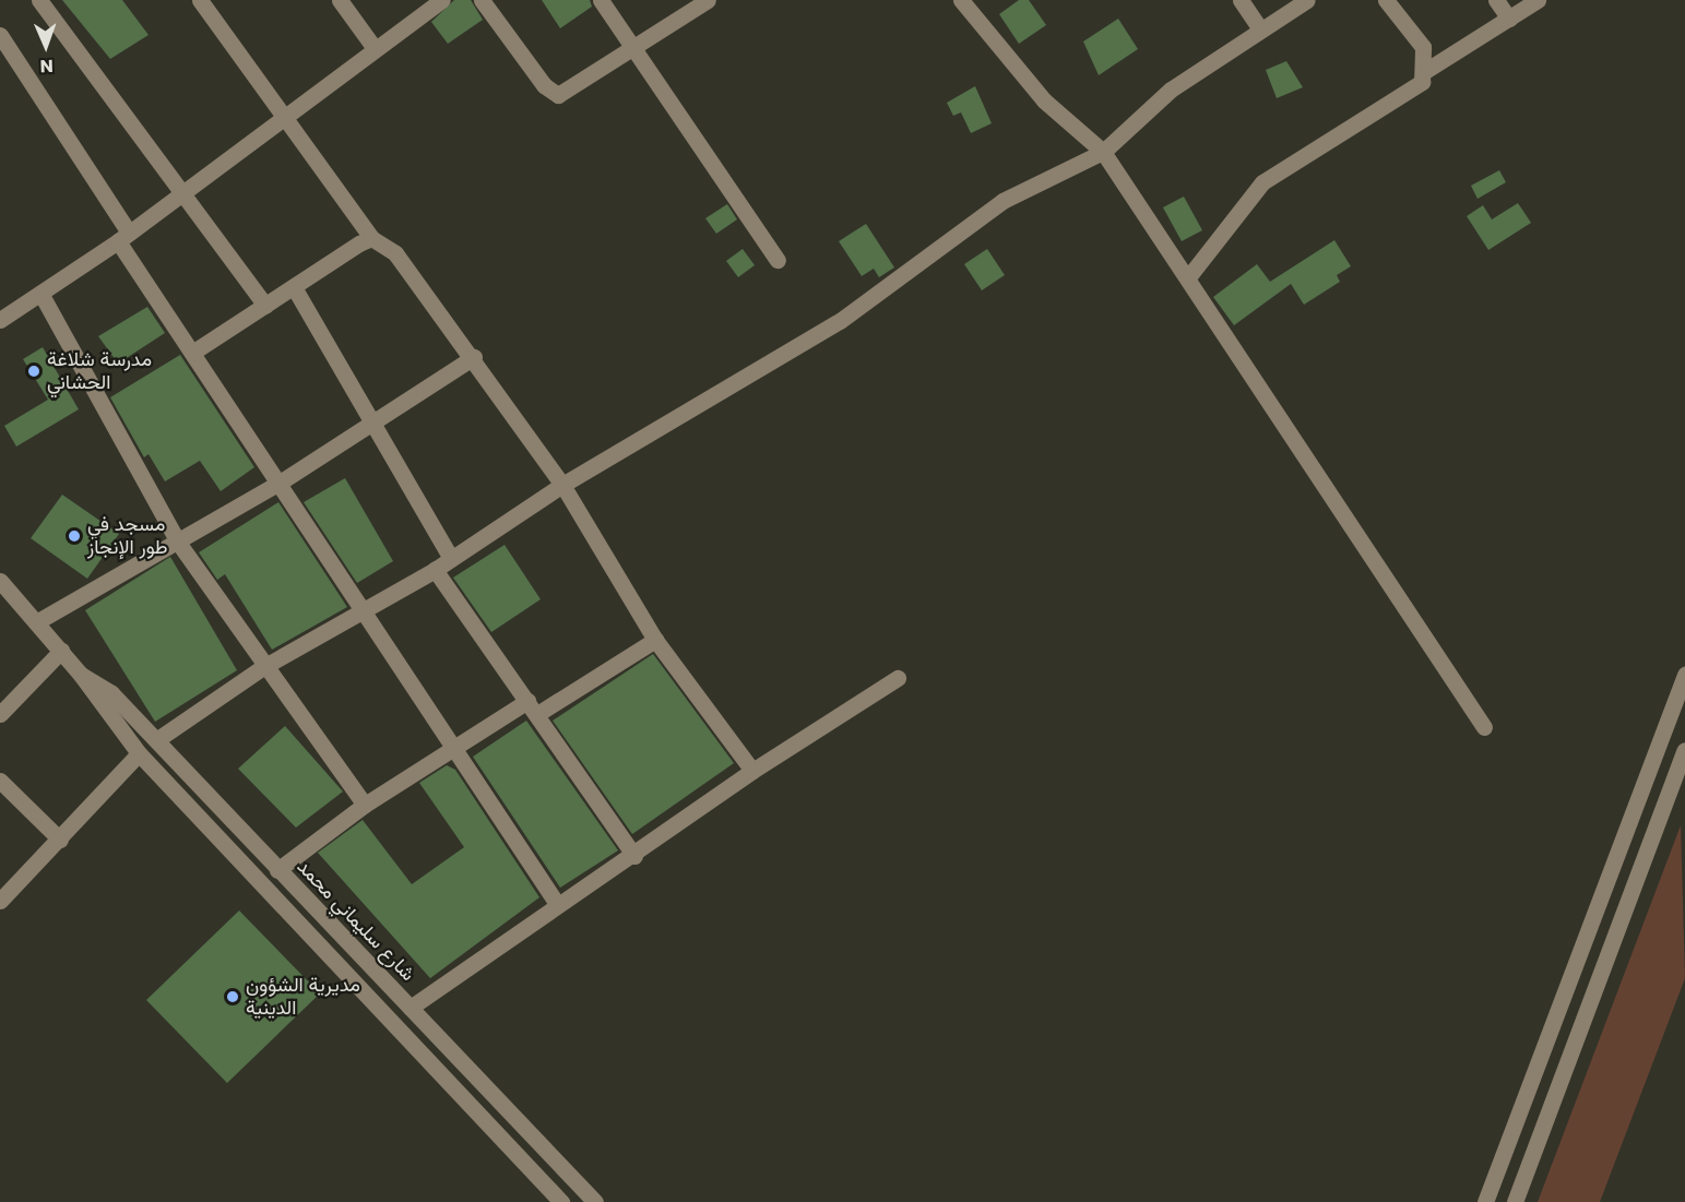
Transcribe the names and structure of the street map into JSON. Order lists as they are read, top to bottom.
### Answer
{
  "streets": {
    "street": ["شارع سليماني محمد"]
  },
  "places": ["مدرسة شلاغة الحشاني", "مسجد في طور الإنجاز", "مديرية الشؤون الدينية"],
  "north": "bottom"
}
